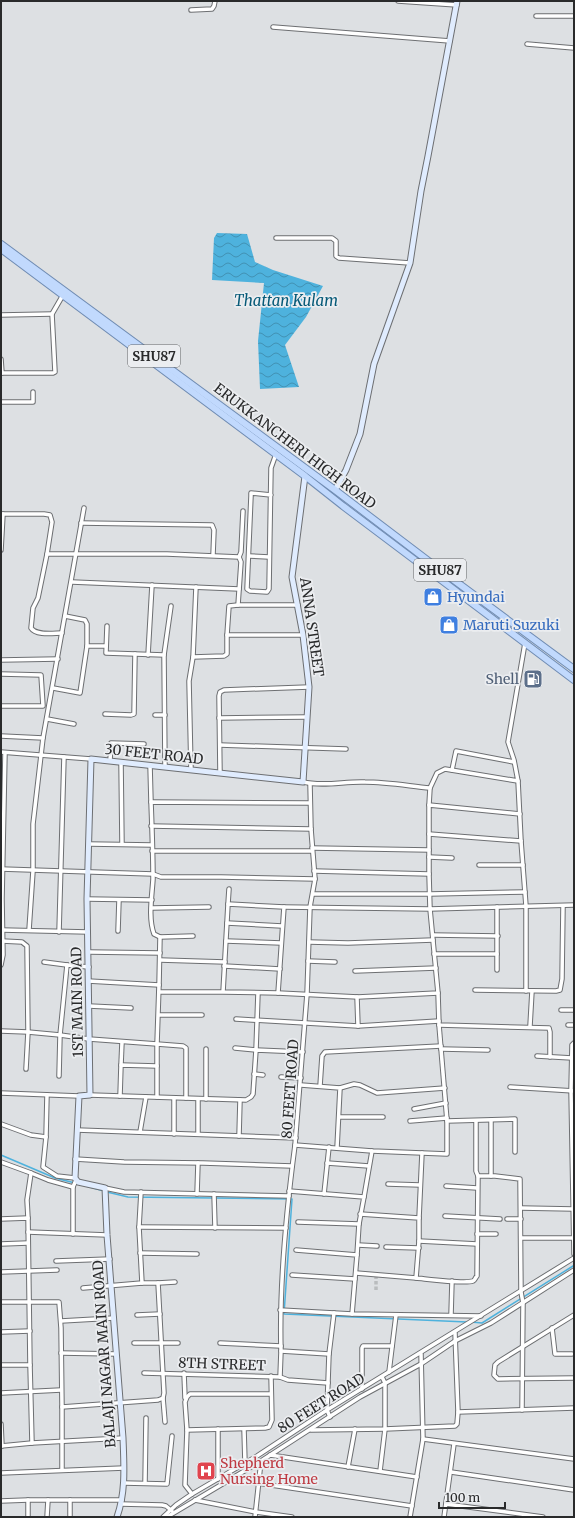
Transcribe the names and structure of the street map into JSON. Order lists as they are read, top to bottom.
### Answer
{
  "streets": {
    "main road": [
      "SHU87",
      "ERUKKANCHERI HIGH ROAD",
      "ANNA STREET",
      "30 FEET ROAD",
      "1ST MAIN ROAD",
      "BALAJI NAGAR MAIN ROAD"
    ],
    "street": ["80 FEET ROAD", "8TH STREET"]
  },
  "crossings": [
    ["SHU87", "ANNA STREET"],
    ["ANNA STREET", "30 FEET ROAD"],
    ["30 FEET ROAD", "1ST MAIN ROAD"]
  ],
  "water": ["Thattan Kulam"],
  "places": {
    "shop": ["Hyundai", "Maruti Suzuki"],
    "fuel station": ["Shell"],
    "hospital": ["Shepherd Nursing Home"]
  },
  "scale_bar": "100 m"
}
